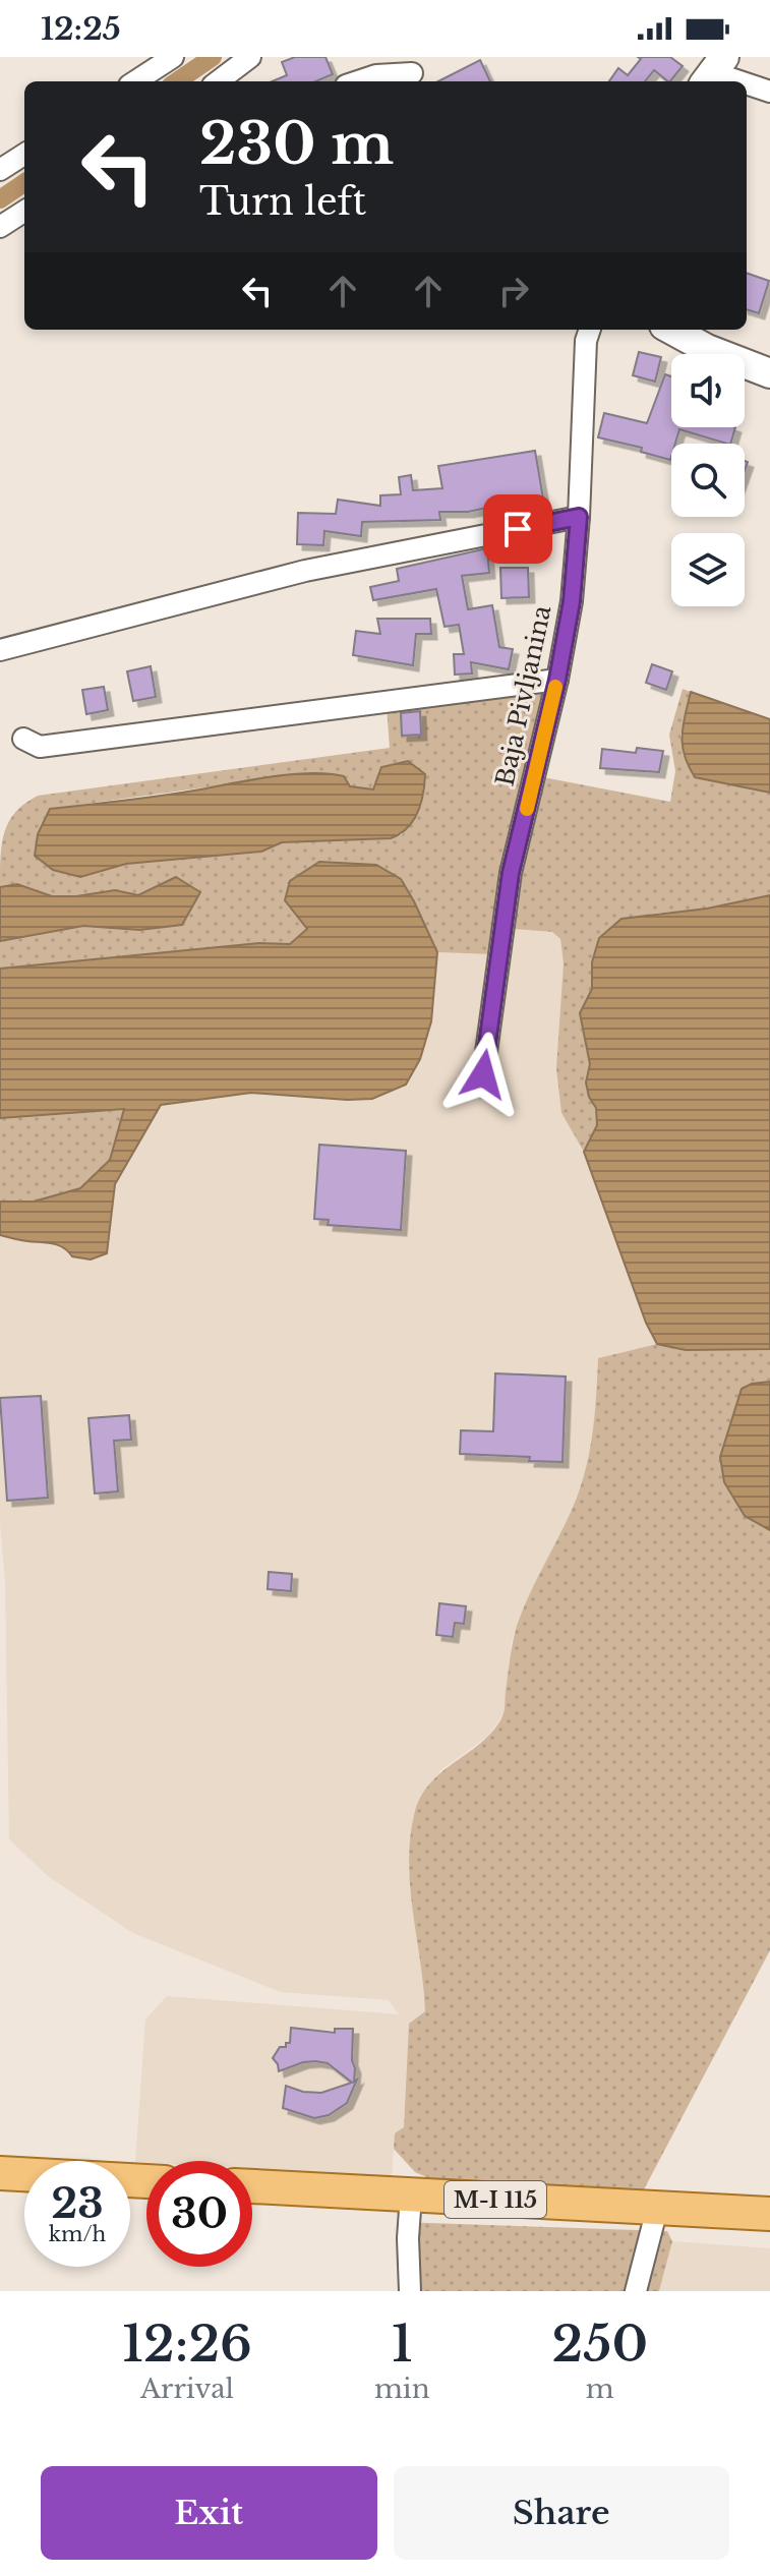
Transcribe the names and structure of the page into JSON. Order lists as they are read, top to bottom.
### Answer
{
  "streets": {
    "main road": ["M-I 115"],
    "street": ["Baja Pivljanina"]
  },
  "page": {
    "status": "12:25",
    "turn": ["230 m", "Turn left"],
    "speed": "23 km/h",
    "limit": "30",
    "eta": [
      "12:26",
      "Arrival",
      "1",
      "min",
      "250",
      "m"
    ],
    "buttons": ["Exit", "Share"]
  }
}
